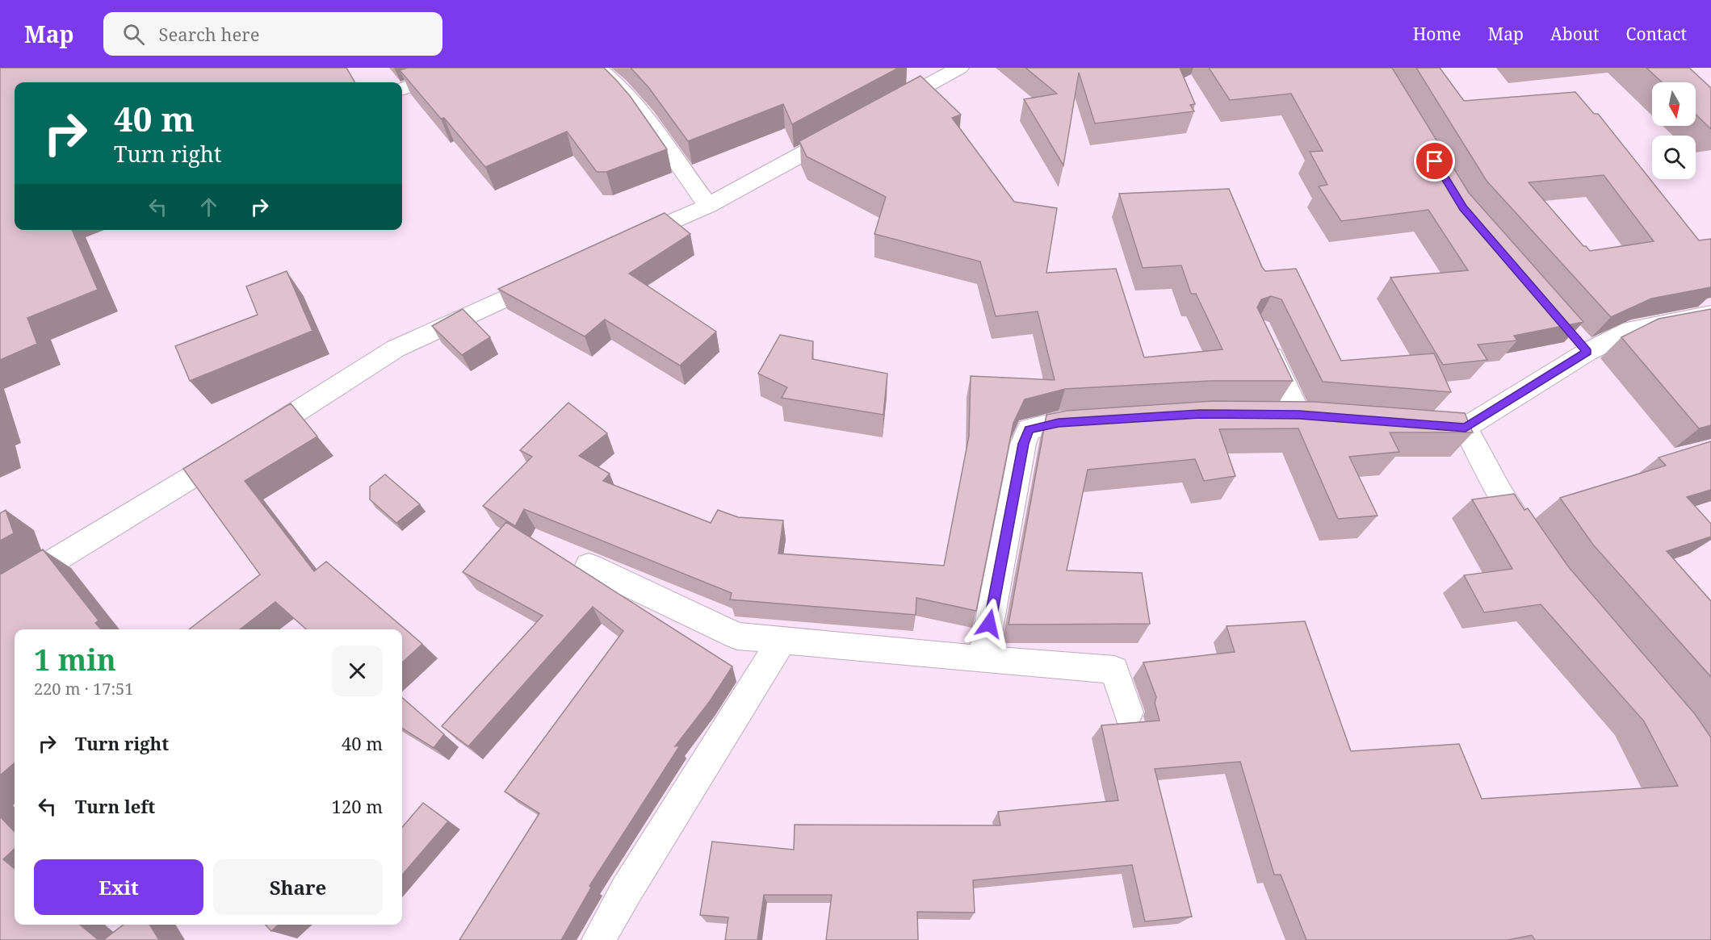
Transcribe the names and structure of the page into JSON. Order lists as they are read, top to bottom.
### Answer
{
  "north": "bottom",
  "page": {
    "header": "Map",
    "search": "Search here",
    "nav": [
      "Home",
      "Map",
      "About",
      "Contact"
    ],
    "turn": ["40 m", "Turn right"],
    "heading": ["1 min", "220 m · 17:51"],
    "list": [
      {
        "name": "Turn right",
        "value": "40 m"
      },
      {
        "name": "Turn left",
        "value": "120 m"
      }
    ],
    "buttons": ["Exit", "Share"]
  }
}
